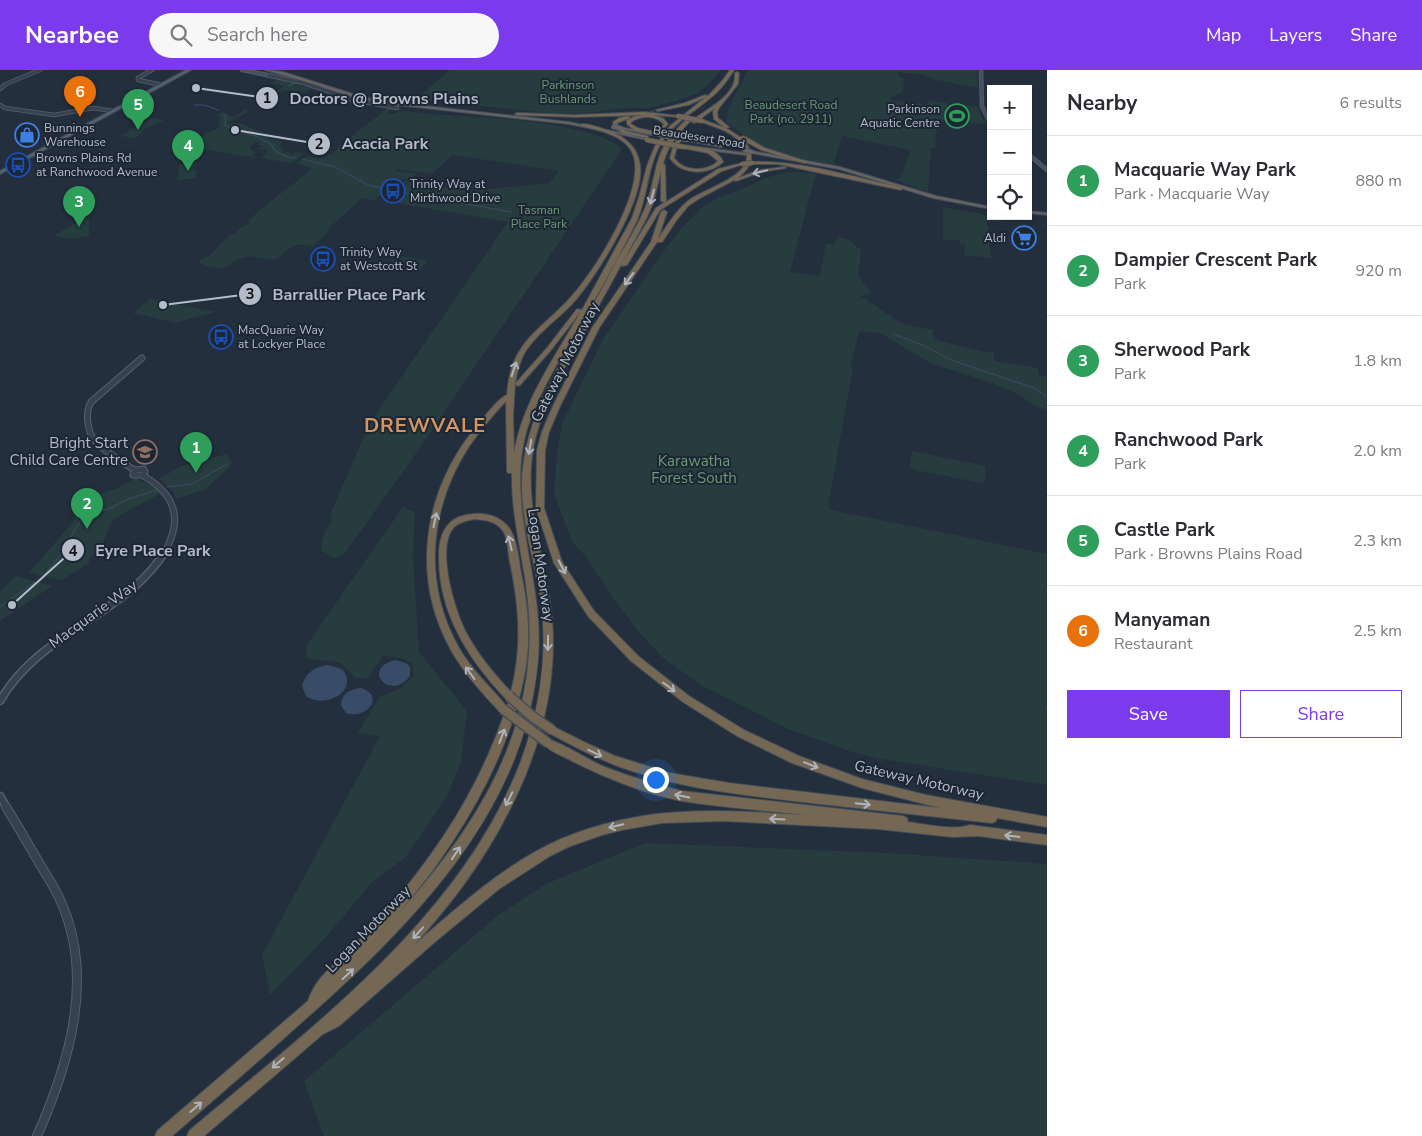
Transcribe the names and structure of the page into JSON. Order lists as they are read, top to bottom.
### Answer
{
  "streets": {
    "highway": ["Beaudesert Road", "Gateway Motorway", "Logan Motorway"],
    "street": ["Macquarie Way"]
  },
  "crossings": [
    ["Gateway Motorway", "Logan Motorway"]
  ],
  "districts": ["DREWVALE"],
  "parks": [
    "Parkinson Bushlands",
    "Beaudesert Road Park (no. 2911)",
    "Tasman Place Park",
    "Karawatha Forest South"
  ],
  "places": {
    "other": [
      "Doctors @ Browns Plains",
      "Acacia Park",
      "Barrallier Place Park",
      "Eyre Place Park"
    ],
    "sports": ["Parkinson Aquatic Centre"],
    "shop": ["Bunnings Warehouse"],
    "bus stop": [
      "Browns Plains Rd at Ranchwood Avenue",
      "Trinity Way at Mirthwood Drive",
      "Trinity Way at Westcott St",
      "MacQuarie Way at Lockyer Place"
    ],
    "supermarket": ["Aldi"],
    "school or university": ["Bright Start Child Care Centre"]
  },
  "page": {
    "header": "Nearbee",
    "search": "Search here",
    "nav": ["Map", "Layers", "Share"],
    "heading": ["Nearby", "6 results"],
    "pins": [
      "6",
      "5",
      "4",
      "3",
      "1",
      "2"
    ],
    "map_buttons": ["+", "−"],
    "list": [
      {
        "mark": "1",
        "name": "Macquarie Way Park",
        "note": "Park · Macquarie Way",
        "value": "880 m"
      },
      {
        "mark": "2",
        "name": "Dampier Crescent Park",
        "note": "Park",
        "value": "920 m"
      },
      {
        "mark": "3",
        "name": "Sherwood Park",
        "note": "Park",
        "value": "1.8 km"
      },
      {
        "mark": "4",
        "name": "Ranchwood Park",
        "note": "Park",
        "value": "2.0 km"
      },
      {
        "mark": "5",
        "name": "Castle Park",
        "note": "Park · Browns Plains Road",
        "value": "2.3 km"
      },
      {
        "mark": "6",
        "name": "Manyaman",
        "note": "Restaurant",
        "value": "2.5 km"
      }
    ],
    "buttons": ["Save", "Share"]
  }
}
